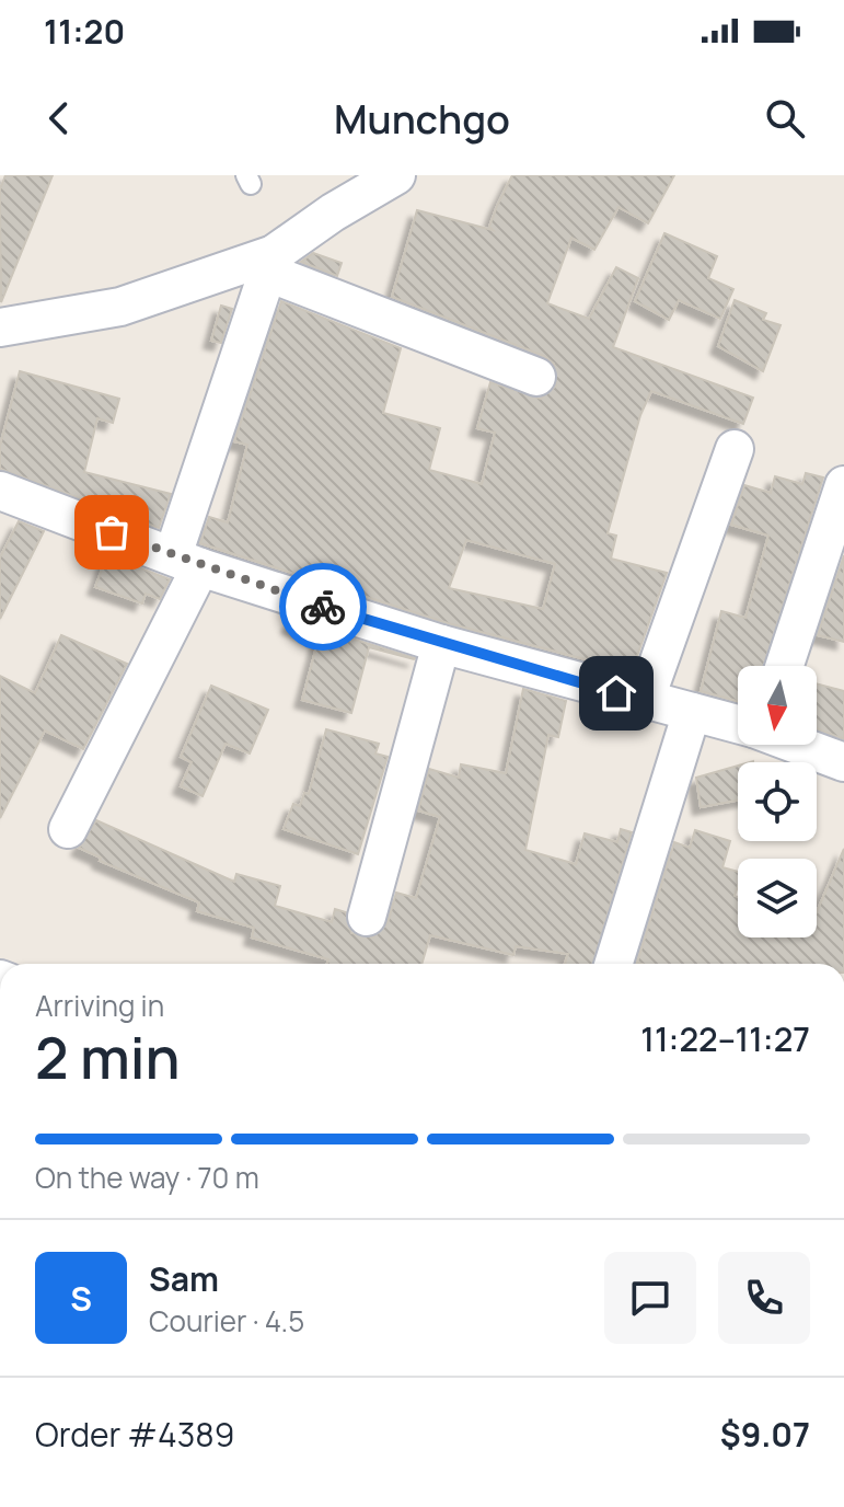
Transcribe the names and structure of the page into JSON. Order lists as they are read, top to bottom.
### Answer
{
  "north": "bottom",
  "page": {
    "status": "11:20",
    "header": "Munchgo",
    "heading": ["2 min", "Arriving in", "11:22–11:27"],
    "panel": [
      "Sam",
      "Courier · 4.5",
      "Order #4389",
      "$9.07"
    ],
    "bar": "On the way · 70 m",
    "round": "S"
  }
}
